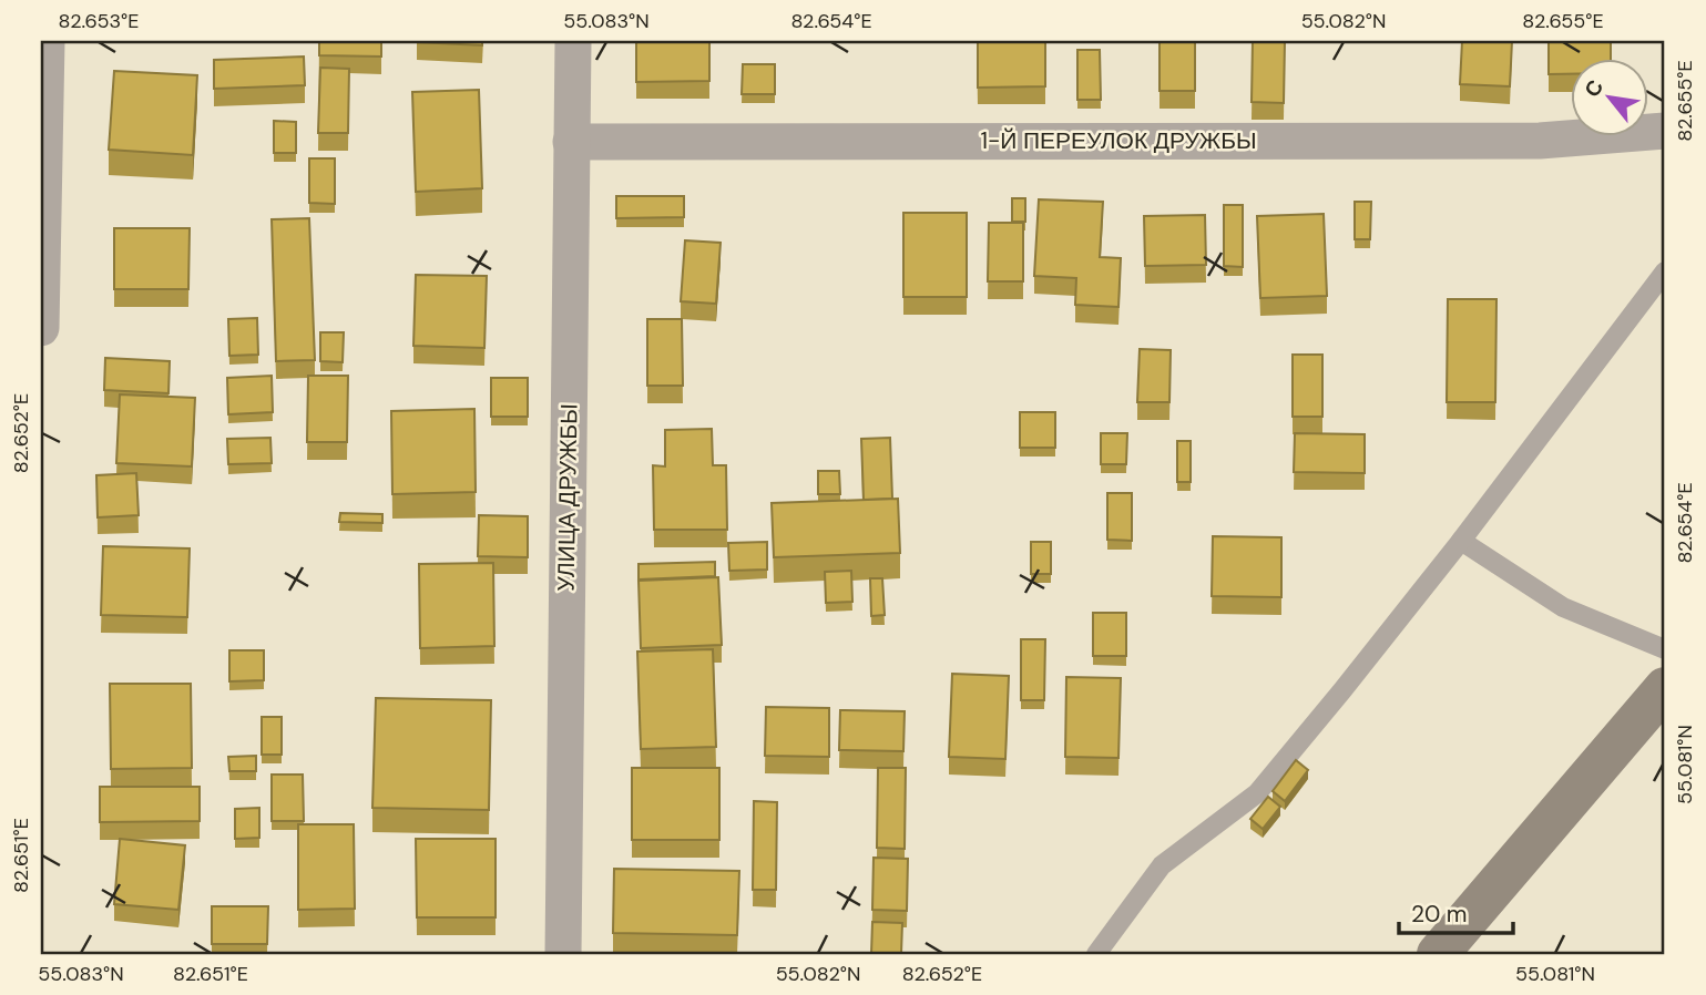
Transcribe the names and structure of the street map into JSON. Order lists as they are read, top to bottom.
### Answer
{
  "streets": {
    "street": ["1-Й ПЕРЕУЛОК ДРУЖБЫ", "УЛИЦА ДРУЖБЫ"]
  },
  "crossings": [
    ["1-Й ПЕРЕУЛОК ДРУЖБЫ", "УЛИЦА ДРУЖБЫ"]
  ],
  "scale_bar": "20 m",
  "north": "top left",
  "coordinates": [
    "82.653°E",
    "55.083°N",
    "82.654°E",
    "55.082°N",
    "82.655°E",
    "82.652°E",
    "55.081°N",
    "82.651°E"
  ]
}
